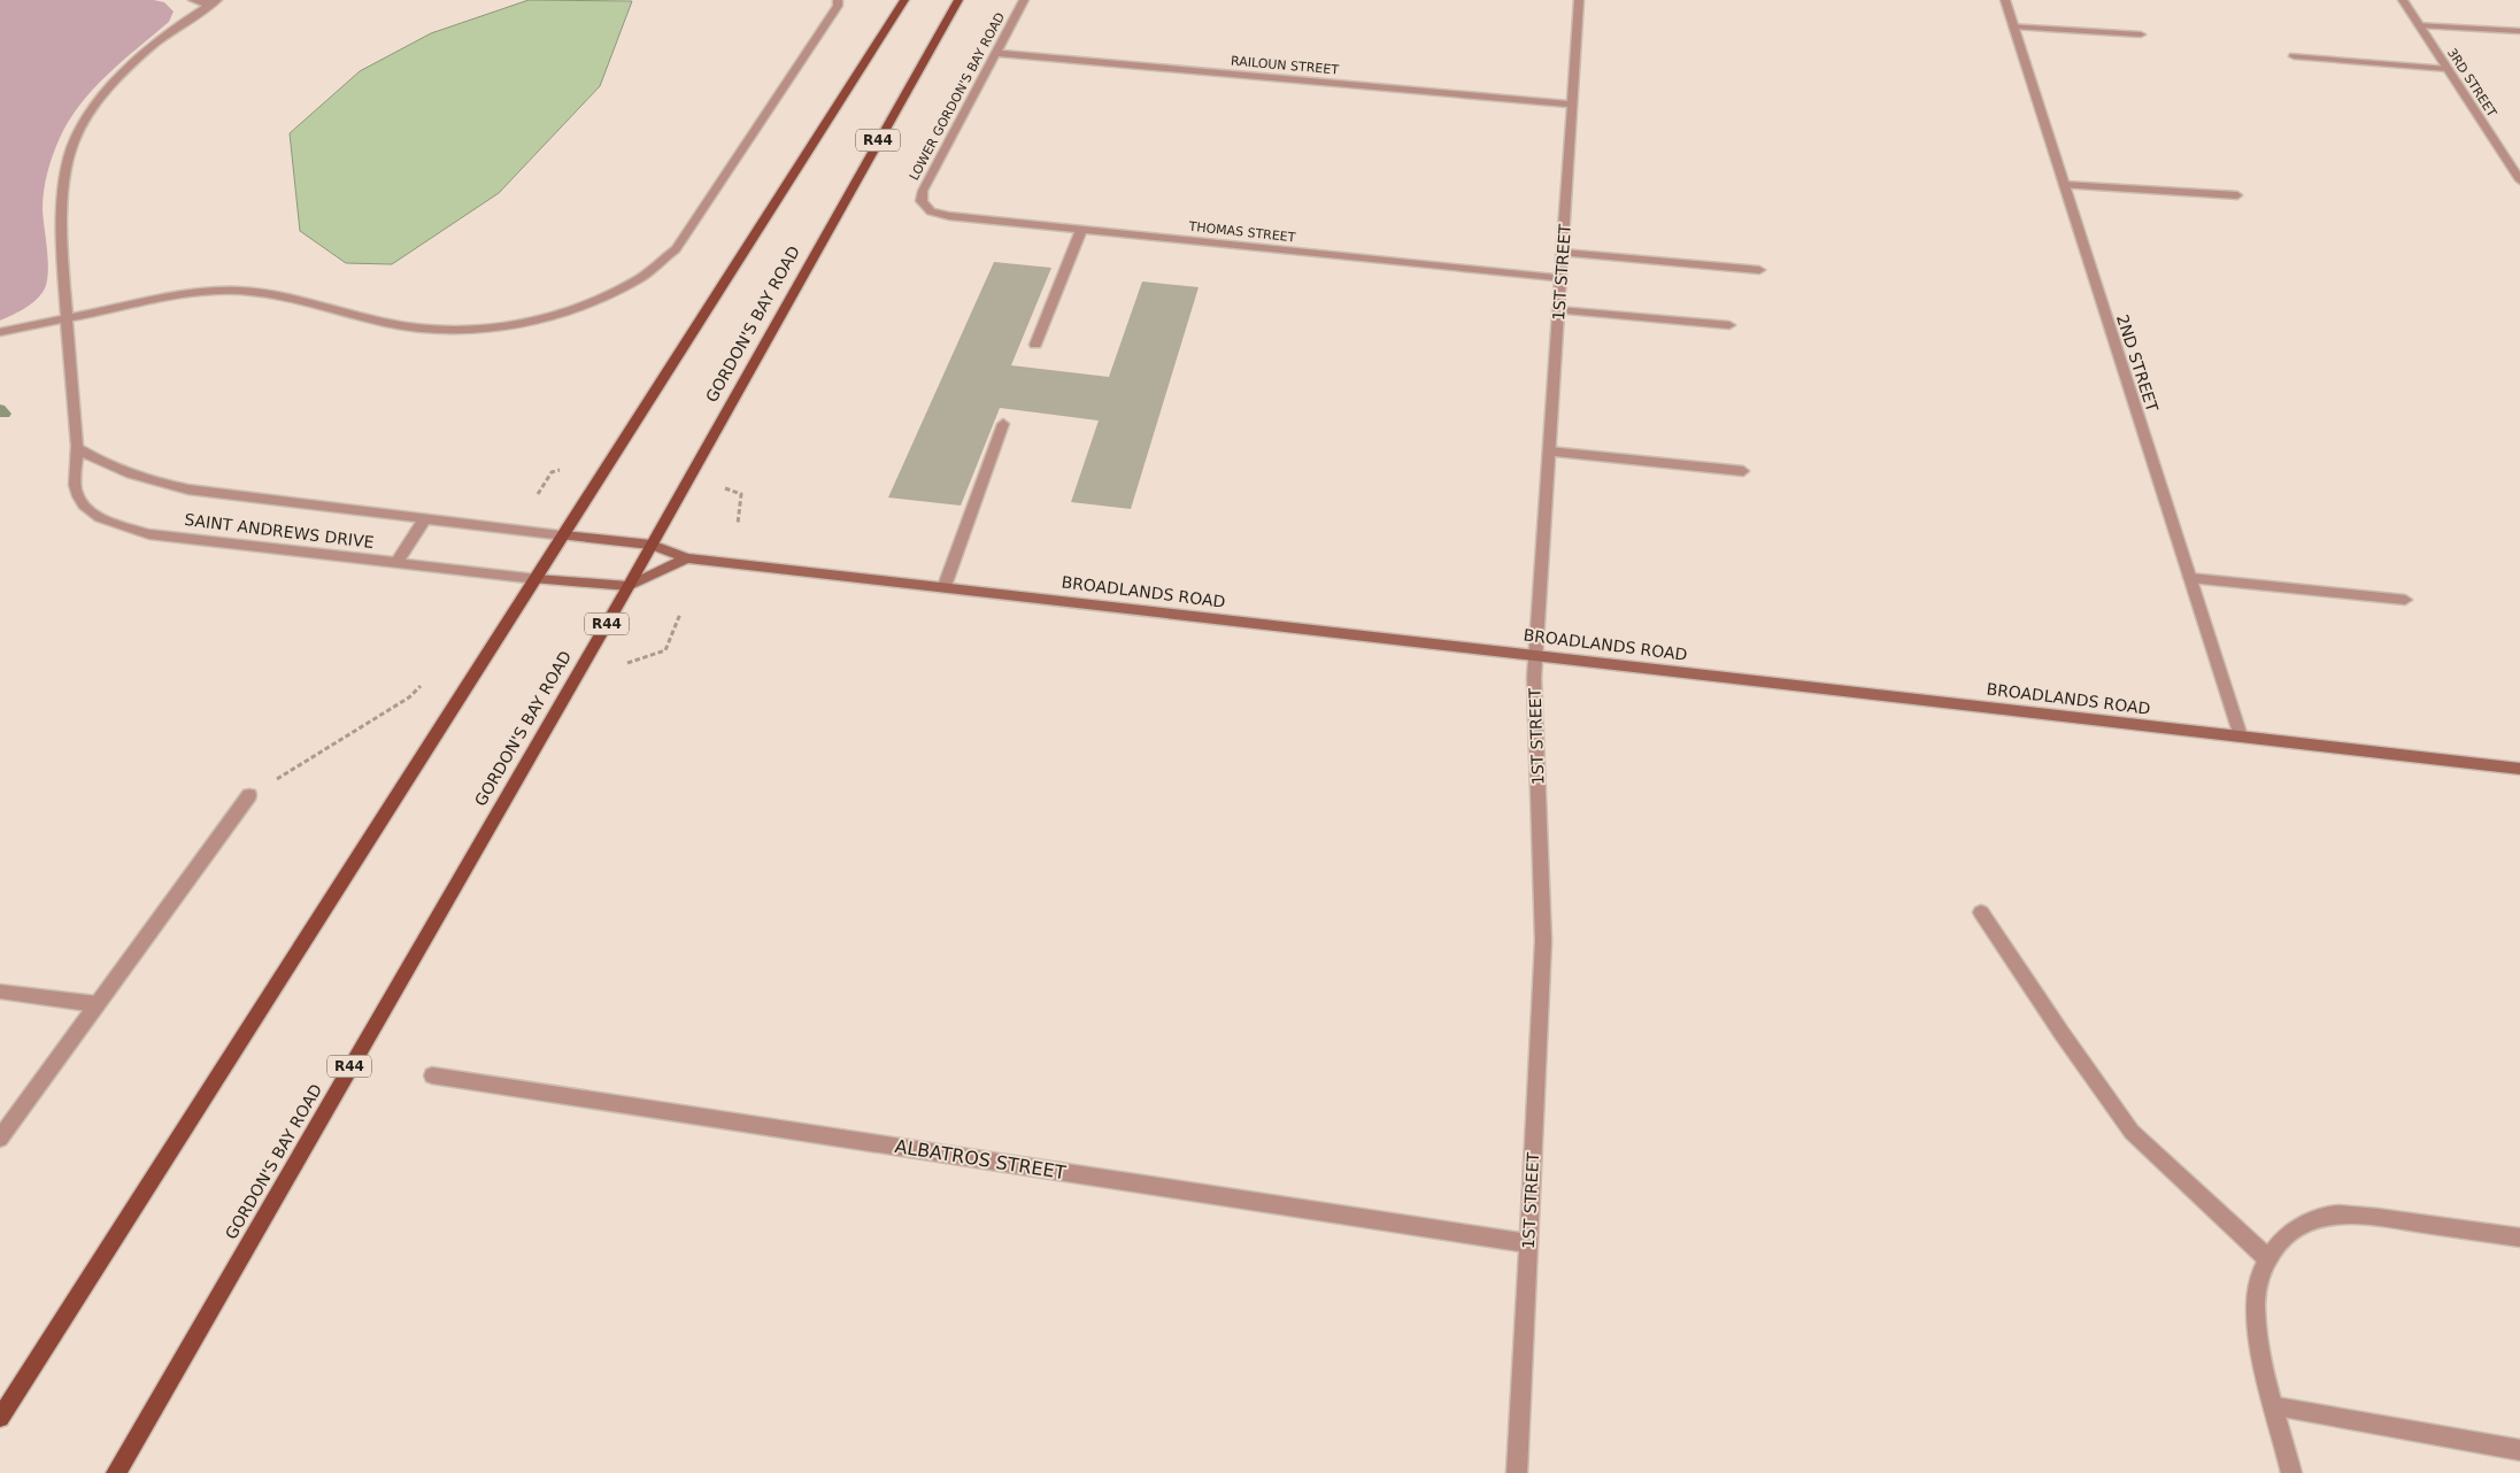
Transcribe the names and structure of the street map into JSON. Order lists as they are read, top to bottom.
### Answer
{
  "streets": {
    "main road": ["R44", "GORDON'S BAY ROAD", "BROADLANDS ROAD"],
    "street": [
      "RAILOUN STREET",
      "3RD STREET",
      "LOWER GORDON'S BAY ROAD",
      "THOMAS STREET",
      "1ST STREET",
      "2ND STREET",
      "SAINT ANDREWS DRIVE",
      "ALBATROS STREET"
    ]
  },
  "crossings": [
    ["RAILOUN STREET", "LOWER GORDON'S BAY ROAD"],
    ["RAILOUN STREET", "1ST STREET"],
    ["LOWER GORDON'S BAY ROAD", "THOMAS STREET"],
    ["THOMAS STREET", "1ST STREET"],
    ["1ST STREET", "BROADLANDS ROAD"],
    ["1ST STREET", "ALBATROS STREET"],
    ["GORDON'S BAY ROAD", "BROADLANDS ROAD"],
    ["2ND STREET", "BROADLANDS ROAD"],
    ["SAINT ANDREWS DRIVE", "BROADLANDS ROAD"]
  ]
}
